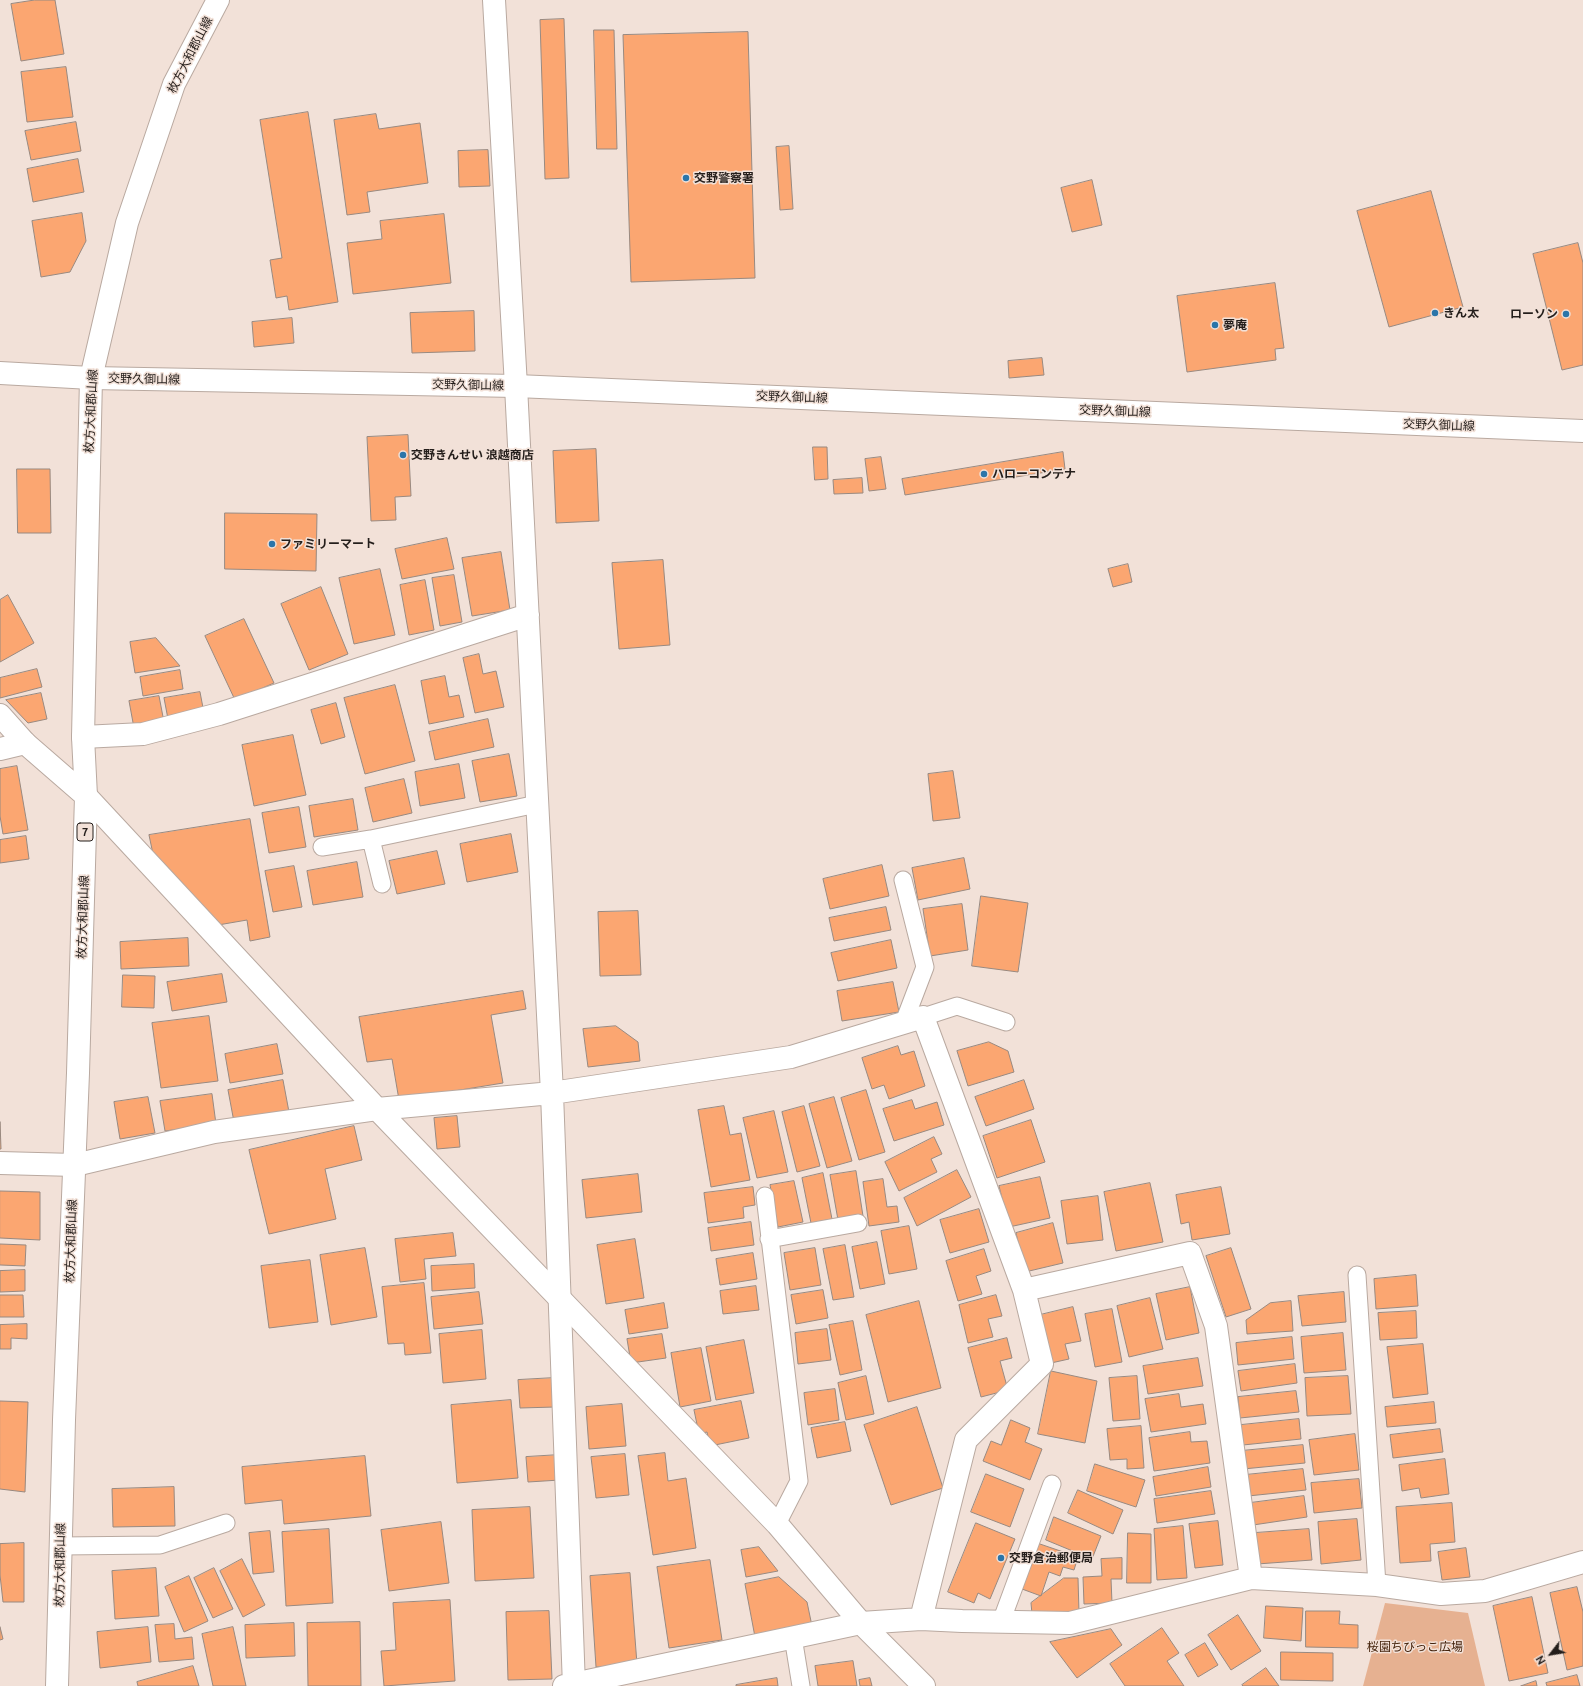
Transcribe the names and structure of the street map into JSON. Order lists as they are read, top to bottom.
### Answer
{
  "streets": {
    "street": ["枚方大和郡山線", "交野久御山線", "7"]
  },
  "crossings": [
    ["枚方大和郡山線", "交野久御山線"]
  ],
  "parks": ["桜園ちびっこ広場"],
  "places": [
    "交野警察署",
    "きん太",
    "ローソン",
    "夢庵",
    "交野きんせい 浪越商店",
    "ハローコンテナ",
    "ファミリーマート",
    "交野倉治郵便局"
  ],
  "north": "bottom left"
}
